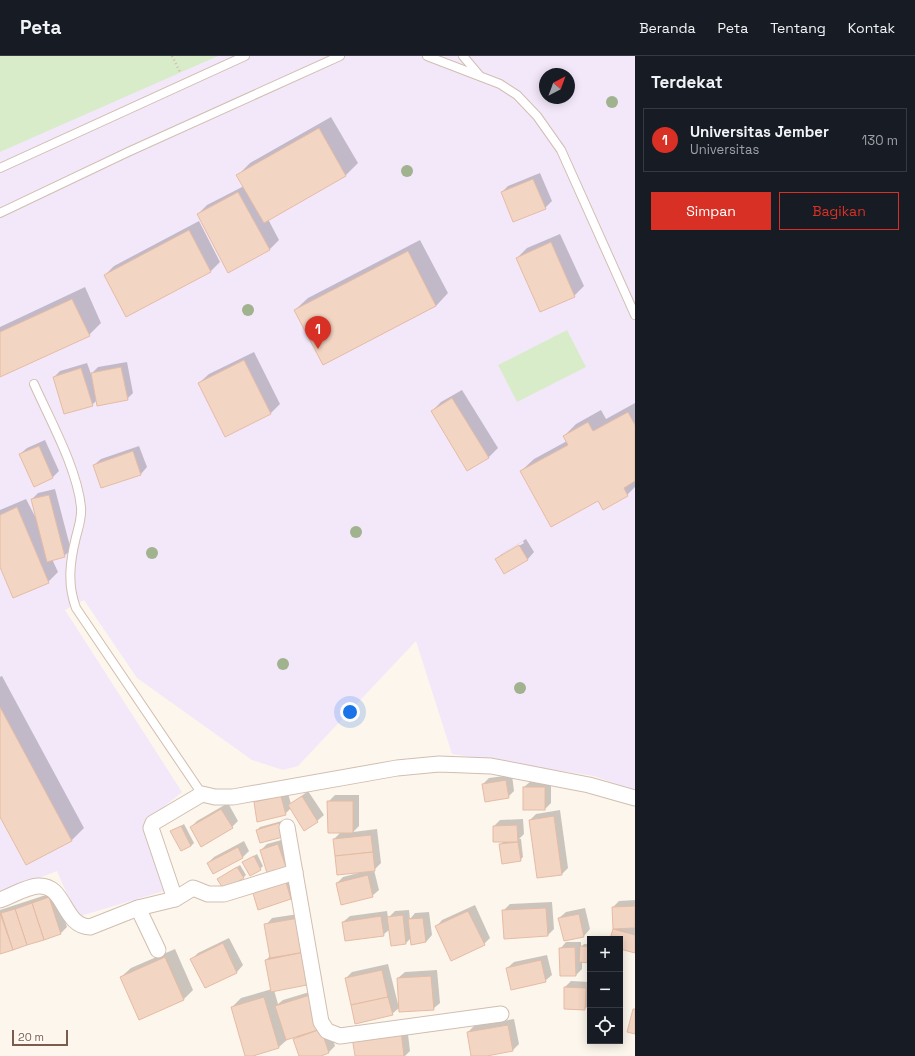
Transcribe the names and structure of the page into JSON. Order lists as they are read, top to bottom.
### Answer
{
  "scale_bar": "20 m",
  "north": "top right",
  "page": {
    "header": "Peta",
    "nav": [
      "Beranda",
      "Peta",
      "Tentang",
      "Kontak"
    ],
    "heading": "Terdekat",
    "list": [
      {
        "mark": "1",
        "name": "Universitas Jember",
        "note": "Universitas",
        "value": "130 m"
      }
    ],
    "buttons": ["Simpan", "Bagikan"],
    "pins": "1",
    "map_buttons": ["+", "−"],
    "scale": "20 m"
  }
}
